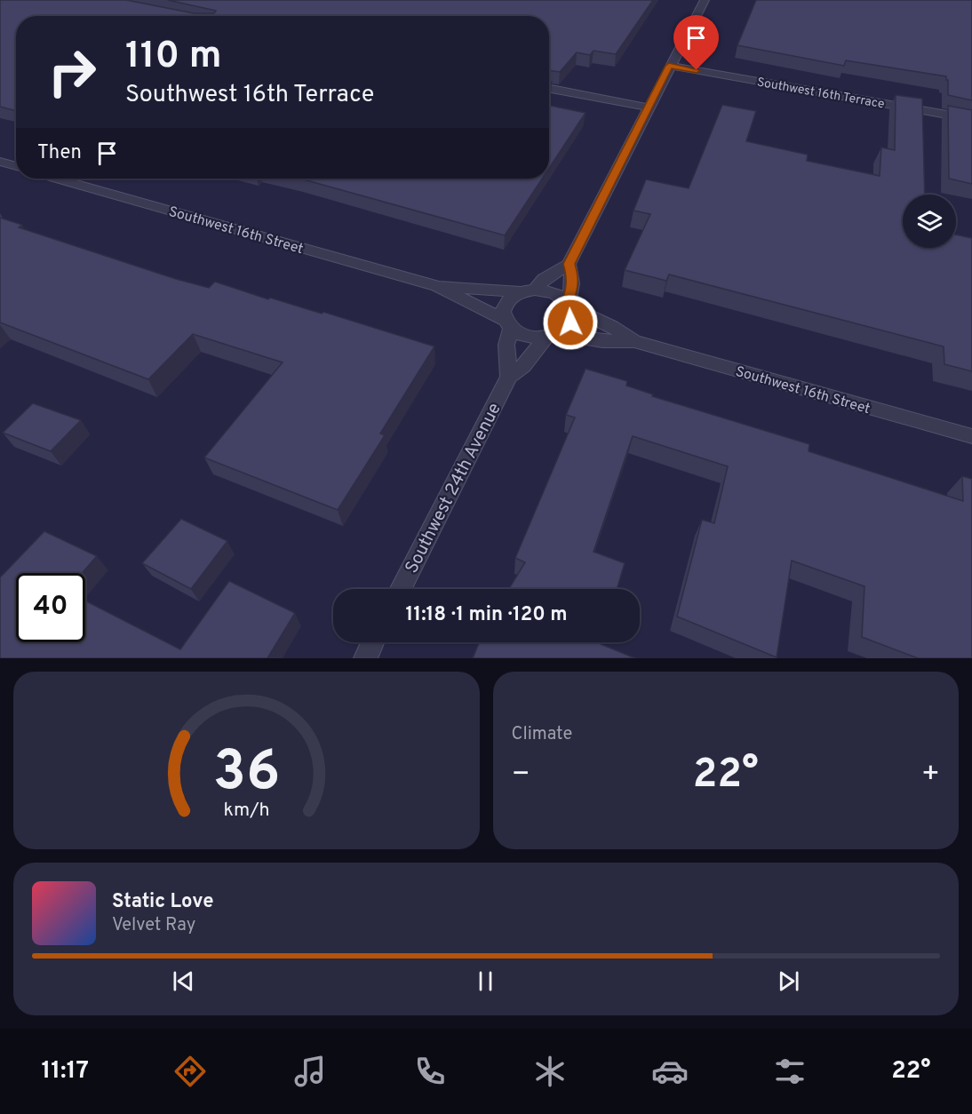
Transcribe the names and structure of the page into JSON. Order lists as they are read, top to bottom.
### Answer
{
  "streets": {
    "street": ["Southwest 16th Terrace", "Southwest 16th Street", "Southwest 24th Avenue"]
  },
  "crossings": [
    ["Southwest 16th Street", "Southwest 24th Avenue"]
  ],
  "page": {
    "turn": ["110 m", "Southwest 16th Terrace"],
    "then": "Then",
    "limit": "40",
    "trip": "11:18 · 1 min · 120 m",
    "tile": "Climate",
    "heat": ["−", "22°", "+"],
    "song": ["Static Love", "Velvet Ray"],
    "tabs": ["11:17", "22°"],
    "gauge": ["36", "km/h"]
  }
}
